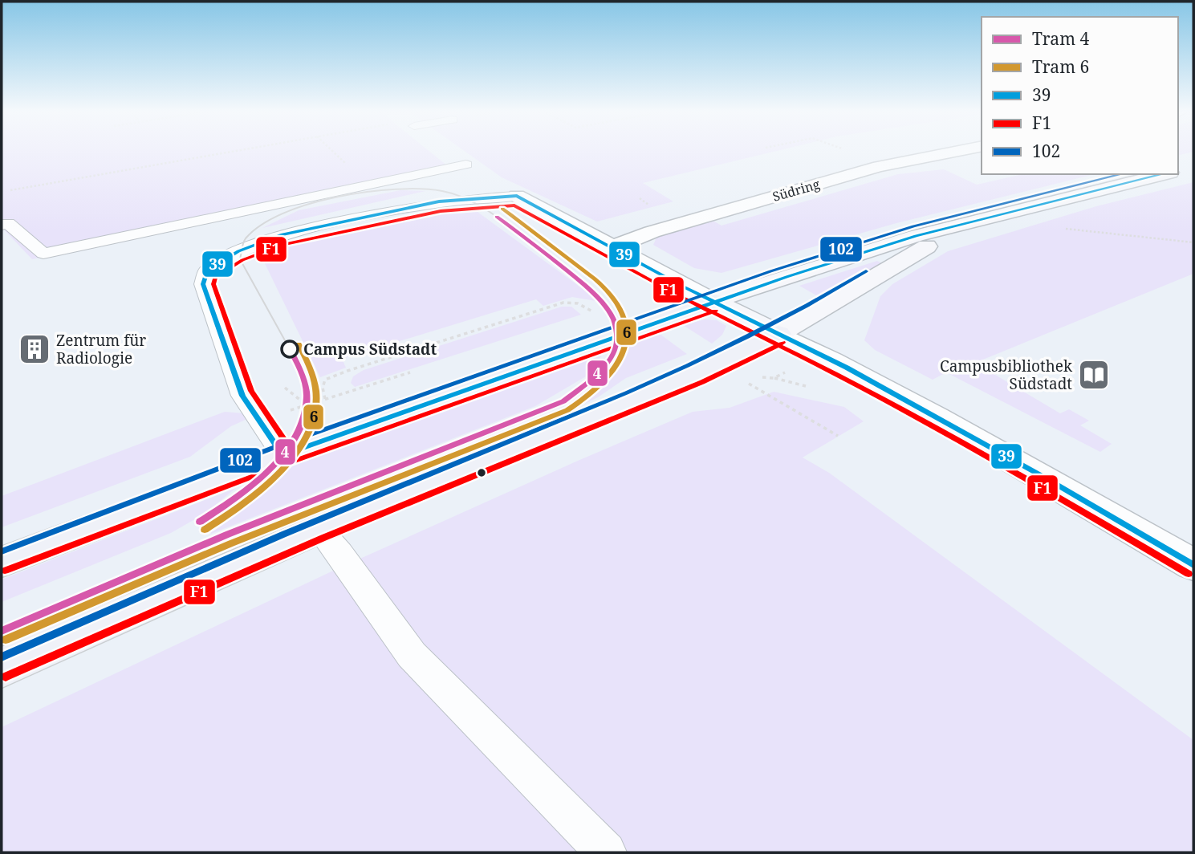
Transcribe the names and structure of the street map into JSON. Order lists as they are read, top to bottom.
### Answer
{
  "streets": {
    "street": ["Südring"]
  },
  "places": {
    "building": ["Zentrum für Radiologie"],
    "other": ["Campus Südstadt"],
    "library": ["Campusbibliothek Südstadt"]
  },
  "lines": [
    "transit line 39",
    "transit line 102",
    "transit line F1",
    "tram line 6",
    "tram line 4"
  ],
  "legend": [
    "Tram 4",
    "Tram 6",
    "39",
    "F1",
    "102"
  ]
}
